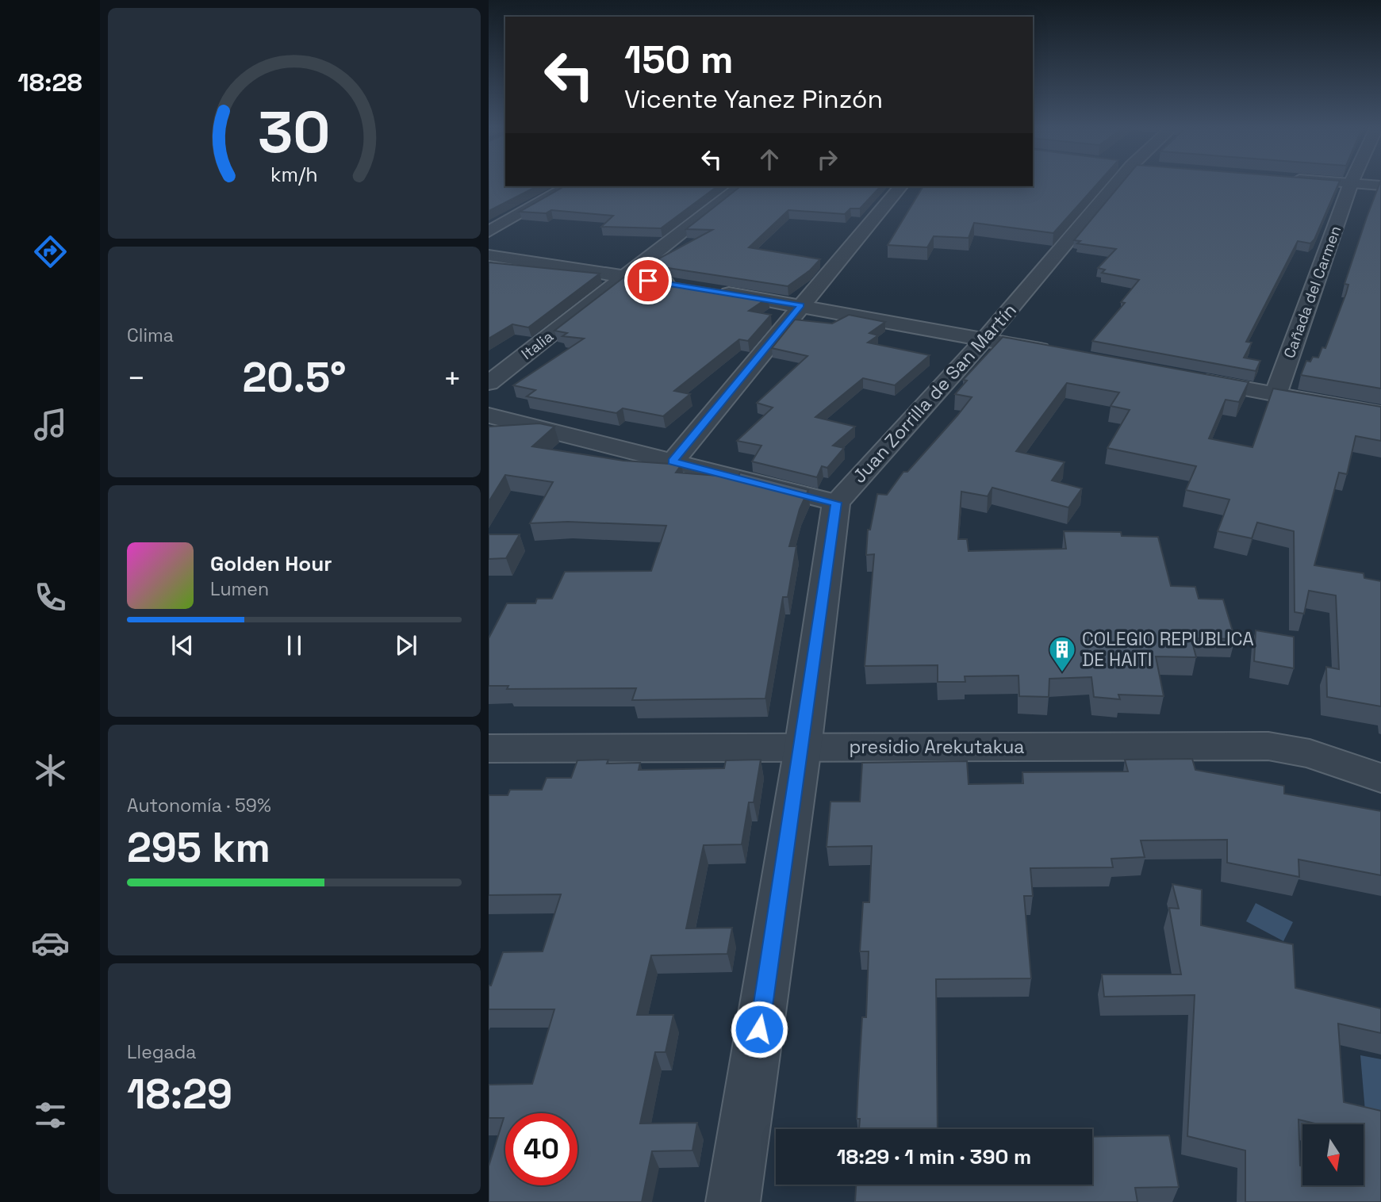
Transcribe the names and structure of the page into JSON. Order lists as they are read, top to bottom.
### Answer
{
  "streets": {
    "street": [
      "Cañada del Carmen",
      "Italia",
      "Juan Zorrilla de San Martín",
      "presidio Arekutakua"
    ]
  },
  "places": {
    "building": ["COLEGIO REPUBLICA DE HAITI"]
  },
  "north": "bottom",
  "page": {
    "tabs": "18:28",
    "turn": ["150 m", "Vicente Yanez Pinzón"],
    "tile": [
      "Clima",
      ["Autonomía · 59%", "295 km"],
      ["Llegada", "18:29"]
    ],
    "heat": ["−", "20.5°", "+"],
    "song": ["Golden Hour", "Lumen"],
    "limit": "40",
    "trip": "18:29 · 1 min · 390 m",
    "gauge": ["30", "km/h"]
  }
}
